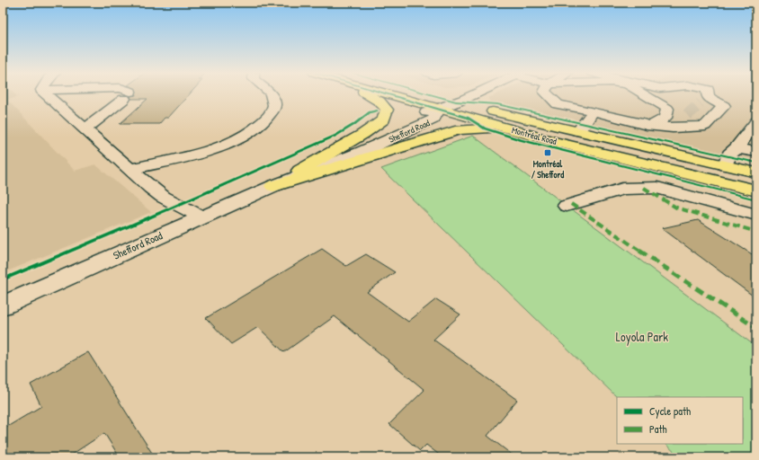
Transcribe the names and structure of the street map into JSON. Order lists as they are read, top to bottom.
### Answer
{
  "streets": {
    "main road": ["Montréal Road"],
    "street": ["Shefford Road"]
  },
  "crossings": [
    ["Shefford Road", "Montréal Road"]
  ],
  "parks": ["Loyola Park"],
  "places": {
    "transit": ["Montréal / Shefford"]
  },
  "legend": ["Cycle path", "Path"]
}
